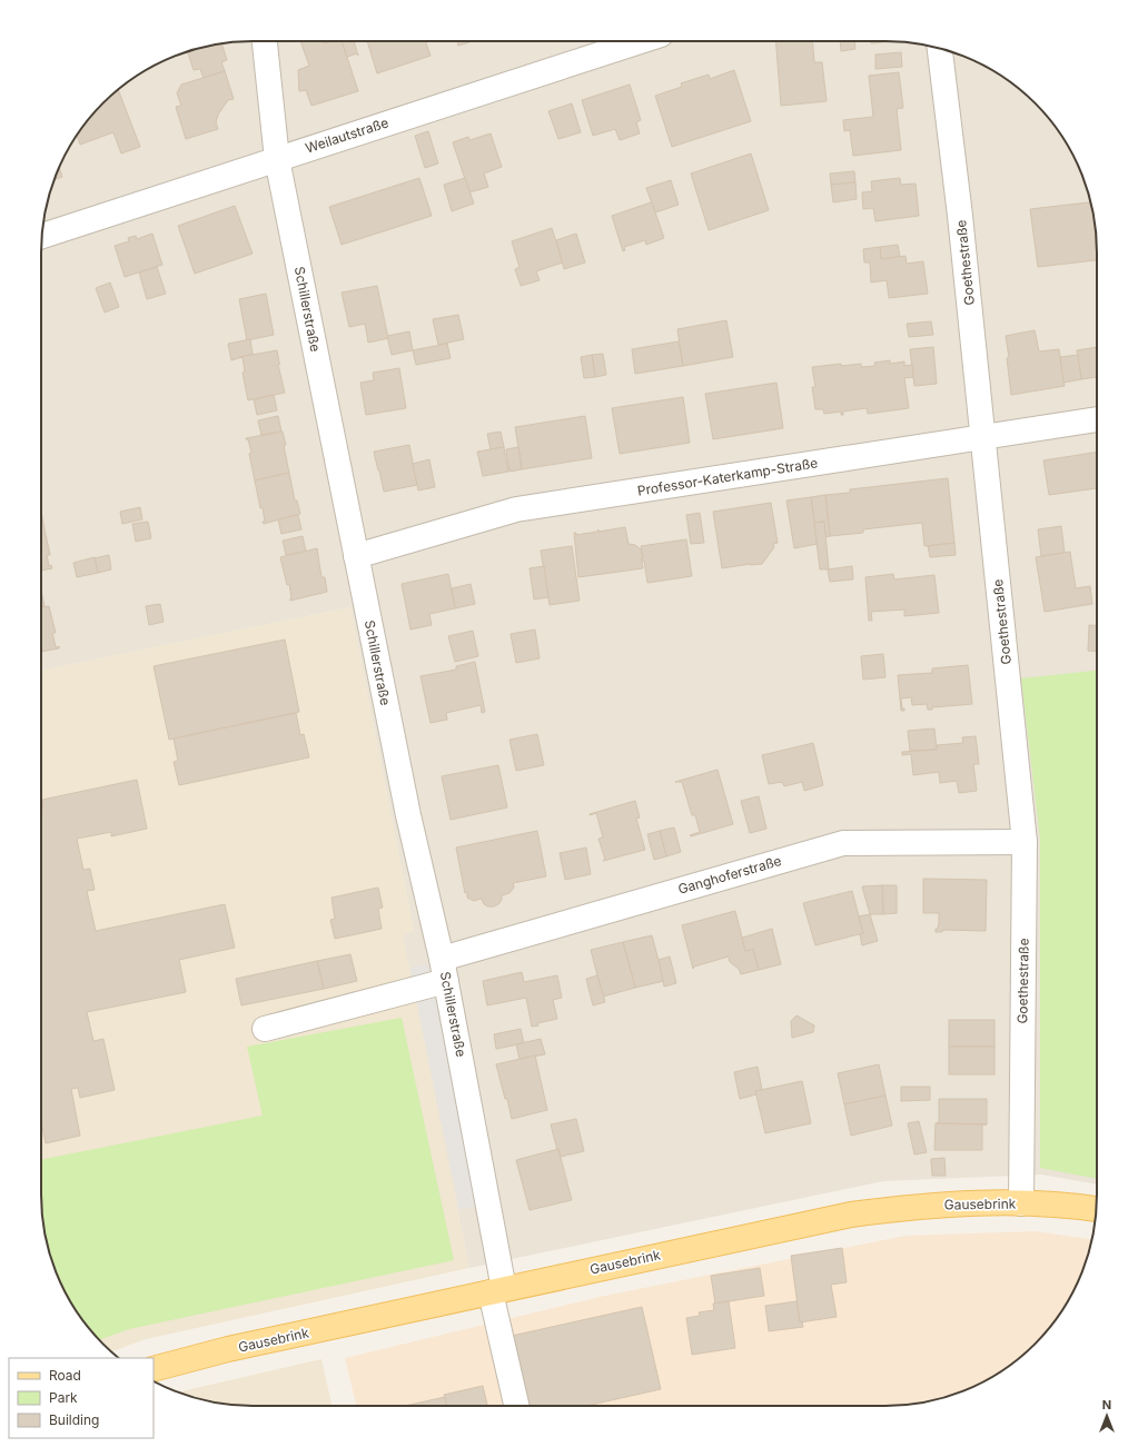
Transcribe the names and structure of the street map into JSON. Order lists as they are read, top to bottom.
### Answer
{
  "streets": {
    "main road": ["Gausebrink"],
    "street": [
      "Weilautstraße",
      "Goethestraße",
      "Schillerstraße",
      "Professor-Katerkamp-Straße",
      "Ganghoferstraße"
    ]
  },
  "crossings": [
    ["Weilautstraße", "Schillerstraße"],
    ["Goethestraße", "Professor-Katerkamp-Straße"],
    ["Goethestraße", "Ganghoferstraße"],
    ["Goethestraße", "Gausebrink"],
    ["Schillerstraße", "Professor-Katerkamp-Straße"],
    ["Schillerstraße", "Ganghoferstraße"],
    ["Schillerstraße", "Gausebrink"]
  ],
  "legend": ["Road", "Park", "Building"],
  "north": "top"
}
